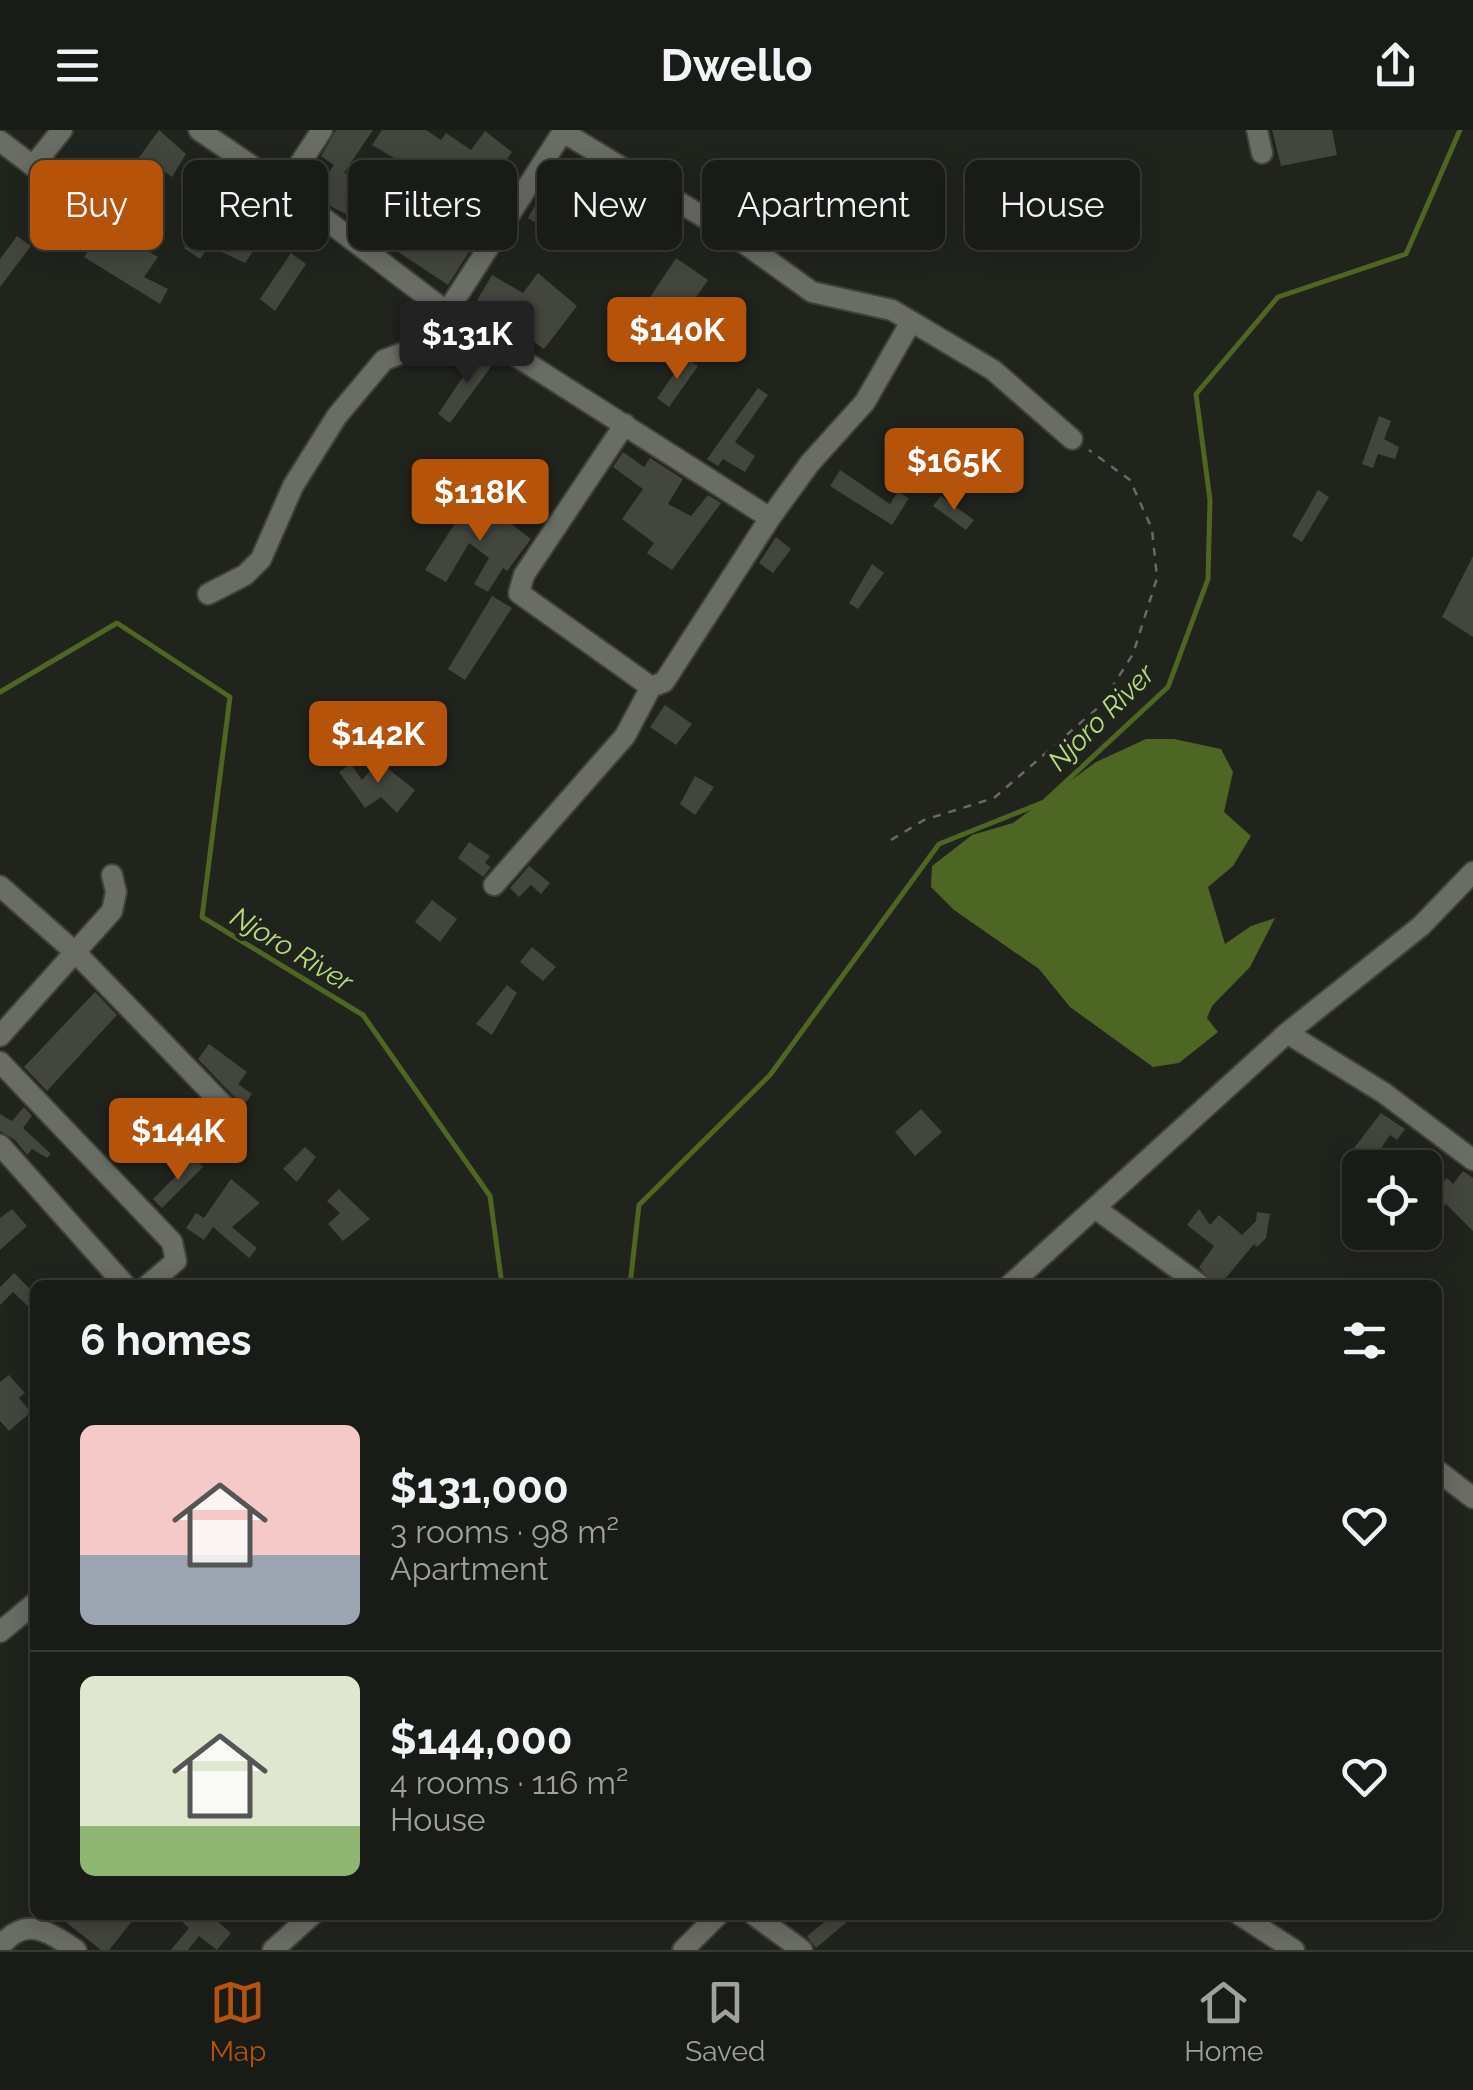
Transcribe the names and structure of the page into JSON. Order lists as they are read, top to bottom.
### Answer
{
  "water": ["Njoro River"],
  "page": {
    "header": "Dwello",
    "chip": [
      "Buy",
      "Rent",
      "Filters",
      "New",
      "Apartment",
      "House"
    ],
    "price": [
      "$140K",
      "$131K",
      "$165K",
      "$118K",
      "$142K",
      "$144K"
    ],
    "heading": "6 homes",
    "list": [
      {
        "name": "$131,000",
        "note": "3 rooms · 98 m² · Apartment"
      },
      {
        "name": "$144,000",
        "note": "4 rooms · 116 m² · House"
      }
    ],
    "tabs": ["Map", "Saved", "Home"]
  }
}
